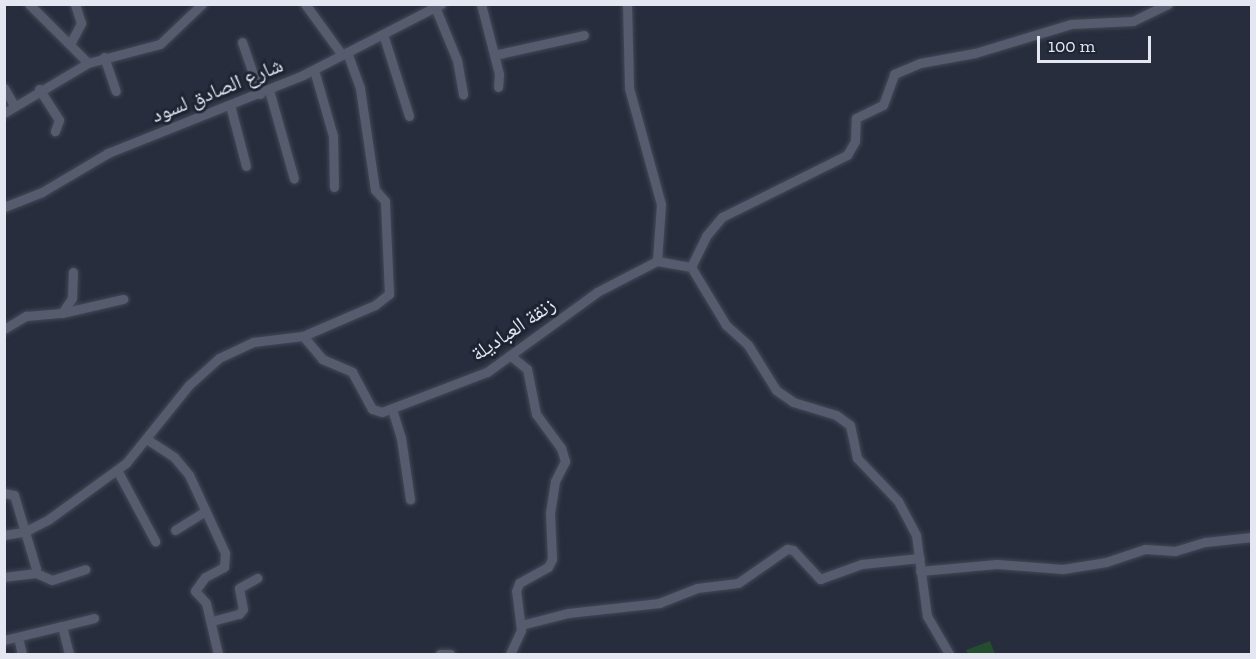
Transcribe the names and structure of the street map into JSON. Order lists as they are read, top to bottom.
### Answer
{
  "streets": {
    "street": ["شارع الصادق لسود", "زنقة العباديلة"]
  },
  "scale_bar": "100 m"
}
